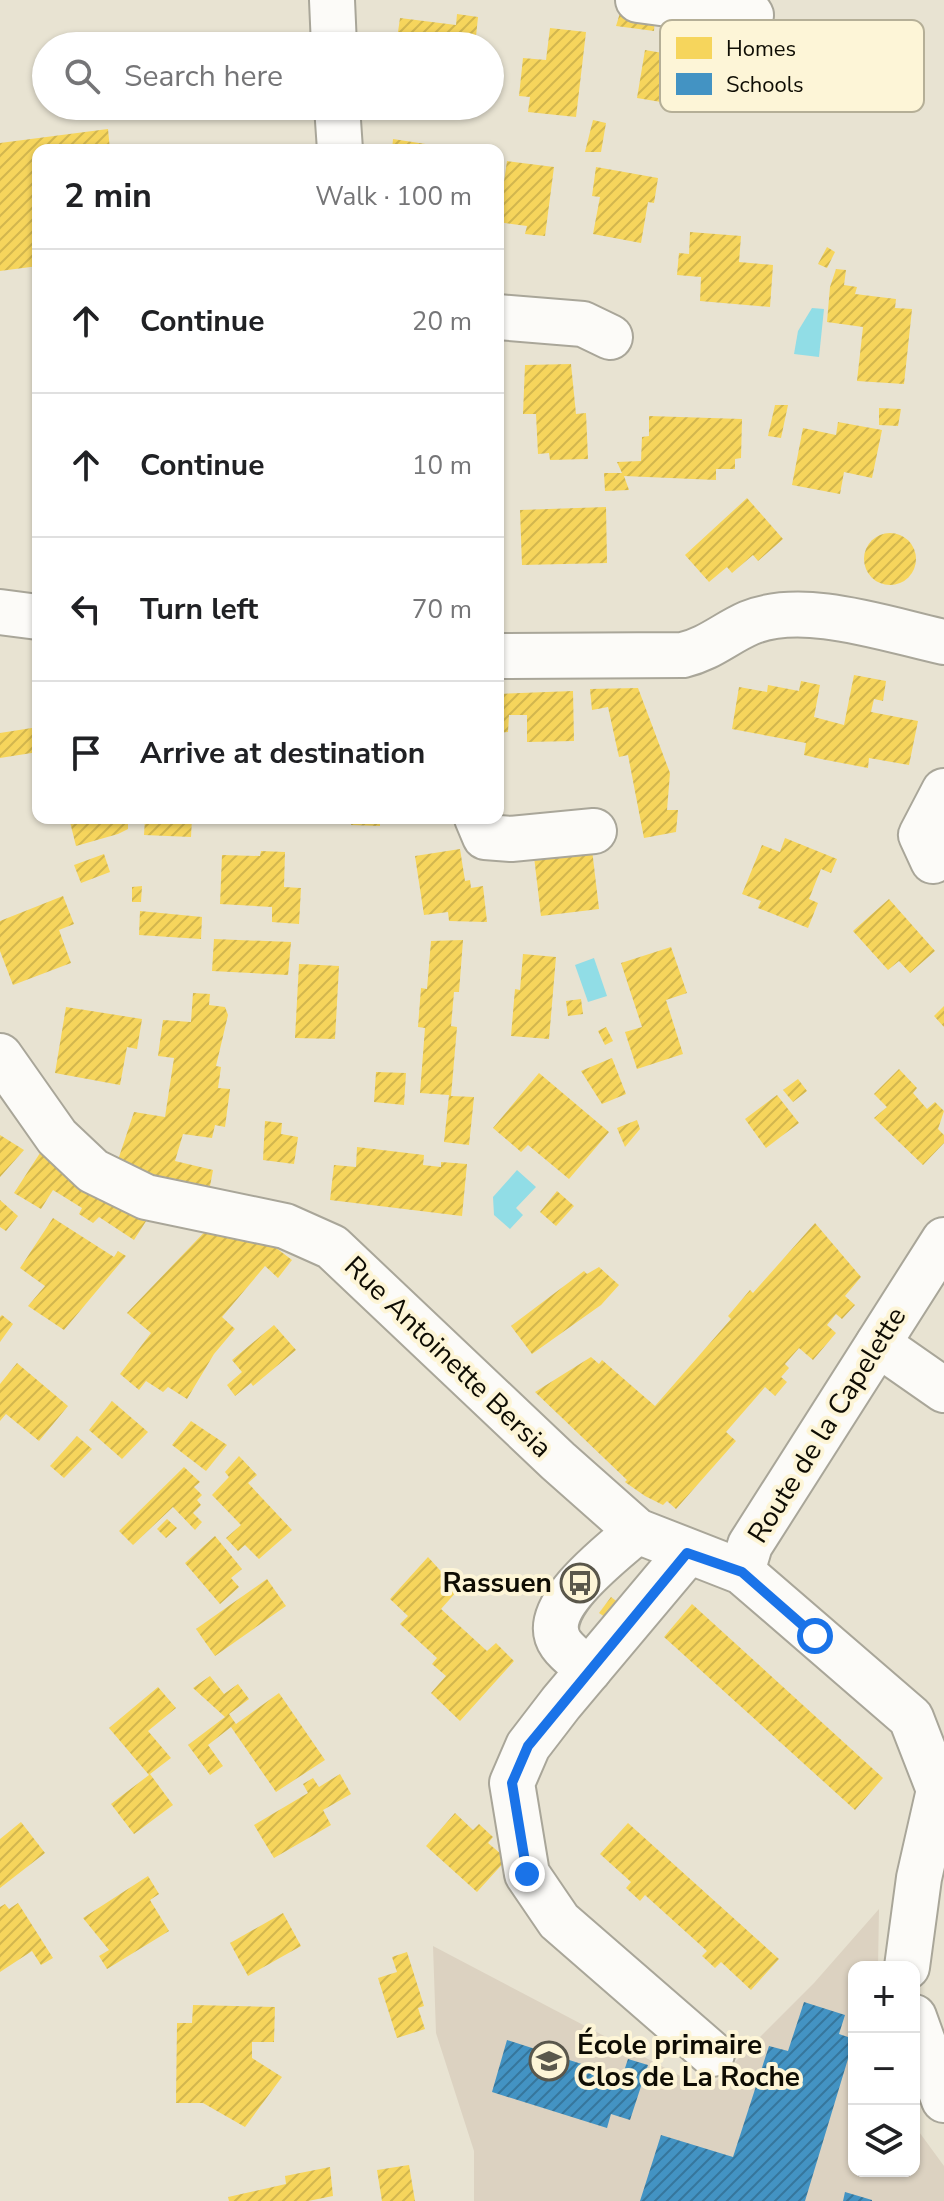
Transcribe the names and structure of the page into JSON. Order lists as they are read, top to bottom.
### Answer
{
  "streets": {
    "street": ["Rue Antoinette Bersia", "Route de la Capelette"]
  },
  "crossings": [
    ["Rue Antoinette Bersia", "Route de la Capelette"]
  ],
  "places": {
    "bus stop": ["Rassuen"],
    "school or university": ["École primaire Clos de La Roche"]
  },
  "legend": ["Homes", "Schools"],
  "page": {
    "search": "Search here",
    "heading": ["2 min", "Walk · 100 m"],
    "list": [
      ["Continue", "20 m"],
      ["Continue", "10 m"],
      ["Turn left", "70 m"],
      "Arrive at destination"
    ],
    "map_buttons": ["+", "−"]
  }
}
